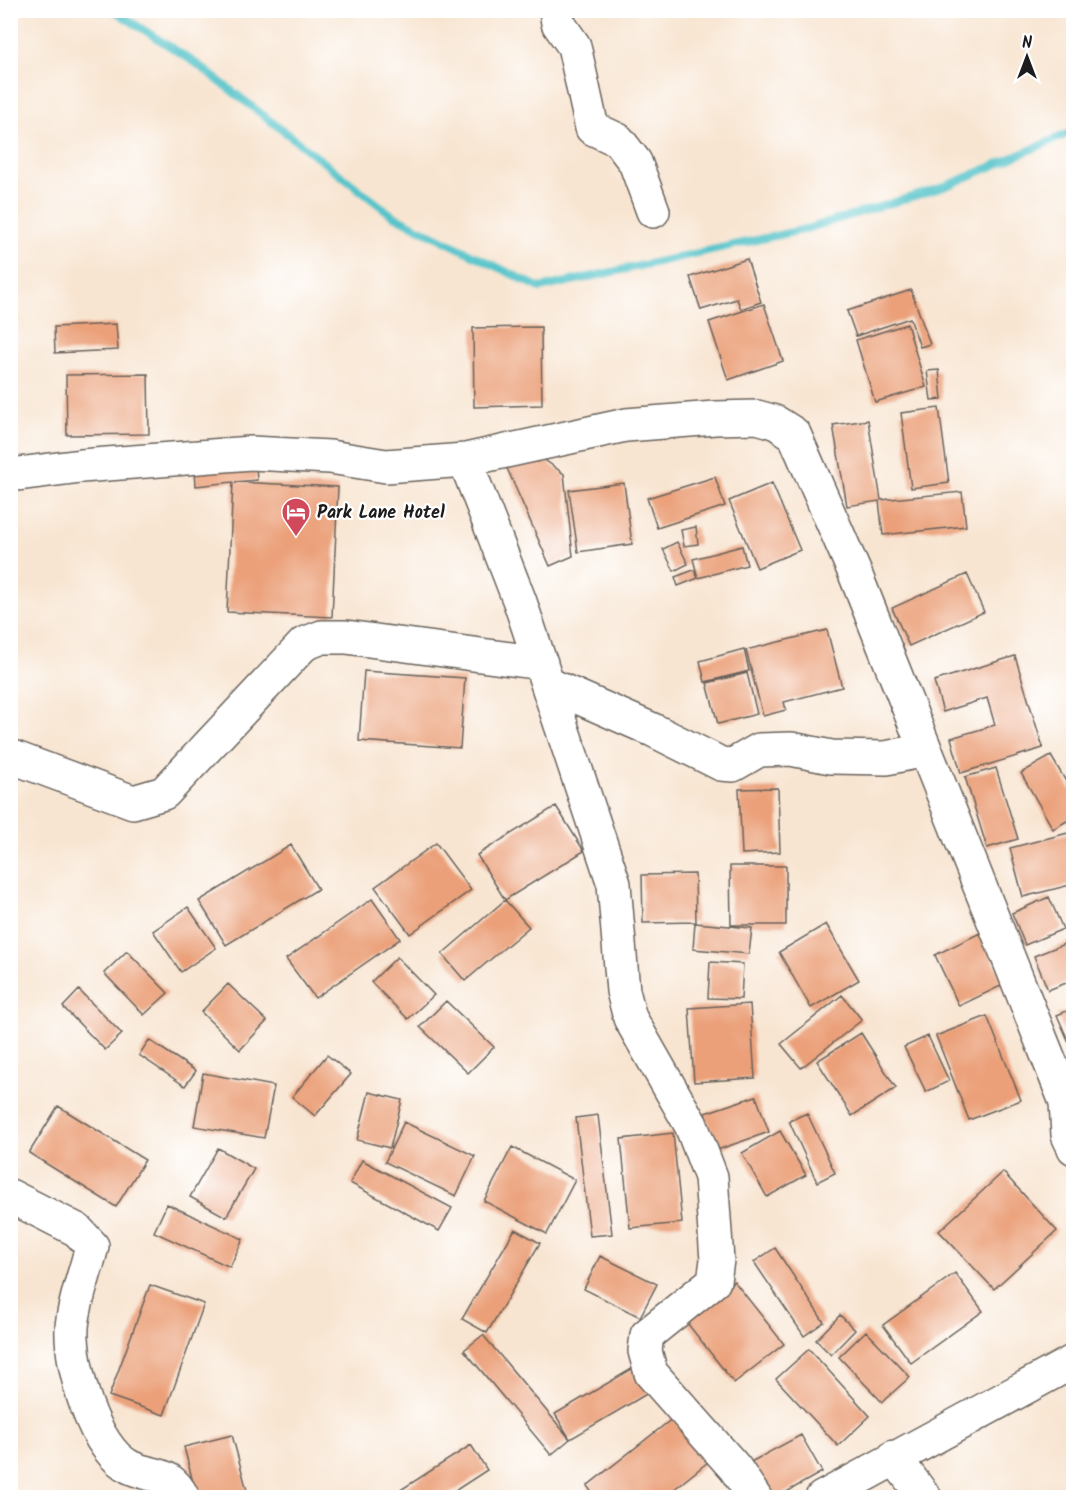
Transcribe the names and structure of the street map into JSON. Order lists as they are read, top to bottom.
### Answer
{
  "places": {
    "hotel": ["Park Lane Hotel"]
  },
  "north": "top"
}
